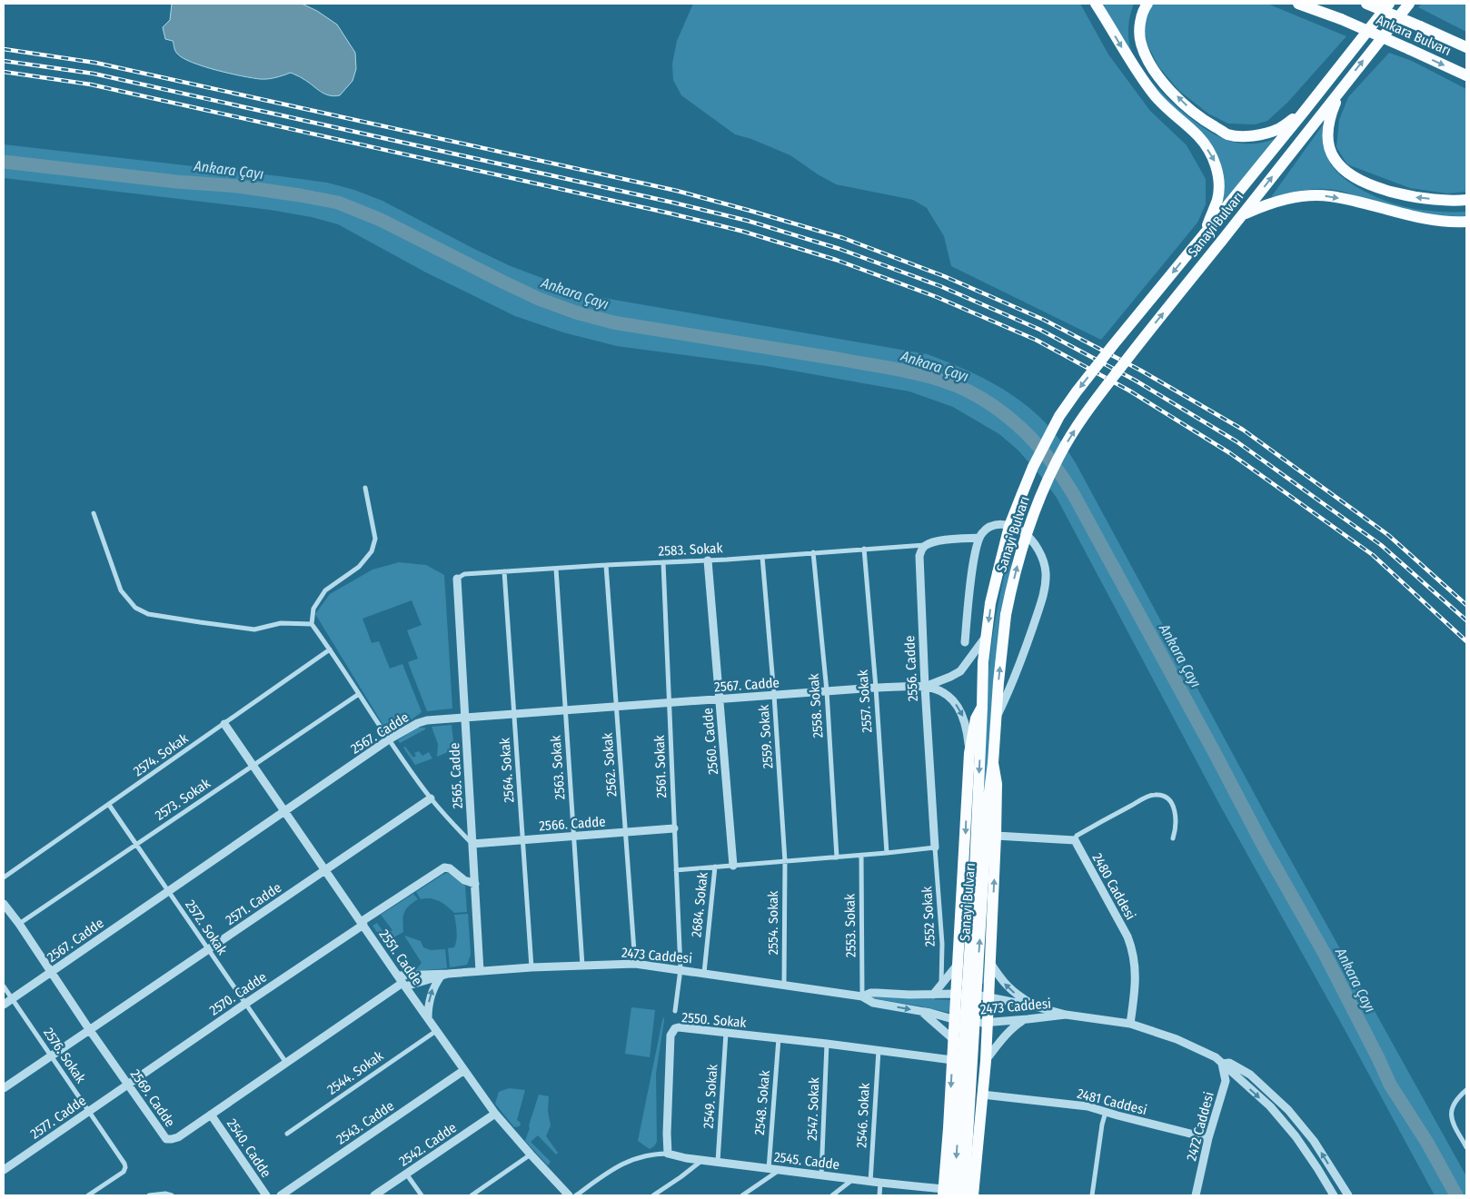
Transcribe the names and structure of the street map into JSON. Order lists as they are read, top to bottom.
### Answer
{
  "streets": {
    "main road": ["Ankara Bulvarı", "Sanayi Bulvarı"],
    "street": [
      "2583. Sokak",
      "2556. Cadde",
      "2567. Cadde",
      "2557. Sokak",
      "2558. Sokak",
      "2559. Sokak",
      "2560. Cadde",
      "2574. Sokak",
      "2562. Sokak",
      "2561. Sokak",
      "2563. Sokak",
      "2564. Sokak",
      "2565. Cadde",
      "2573. Sokak",
      "2566. Cadde",
      "2480 Caddesi",
      "2571. Cadde",
      "2684. Sokak",
      "2552 Sokak",
      "2554. Sokak",
      "2553. Sokak",
      "2572. Sokak",
      "2473 Caddesi",
      "2551. Cadde",
      "2570. Cadde",
      "2550. Sokak",
      "2576. Sokak",
      "2544. Sokak",
      "2549. Sokak",
      "2569. Cadde",
      "2481 Caddesi",
      "2548. Sokak",
      "2547. Sokak",
      "2546. Sokak",
      "2577. Cadde",
      "2543. Cadde",
      "2472 Caddesi",
      "2542. Cadde",
      "2540. Cadde",
      "2545. Cadde"
    ]
  },
  "crossings": [
    ["Sanayi Bulvarı", "2545. Cadde"],
    ["2583. Sokak", "2556. Cadde"],
    ["2583. Sokak", "2557. Sokak"],
    ["2583. Sokak", "2558. Sokak"],
    ["2583. Sokak", "2559. Sokak"],
    ["2583. Sokak", "2560. Cadde"],
    ["2583. Sokak", "2562. Sokak"],
    ["2583. Sokak", "2561. Sokak"],
    ["2583. Sokak", "2563. Sokak"],
    ["2583. Sokak", "2564. Sokak"],
    ["2583. Sokak", "2565. Cadde"],
    ["2556. Cadde", "2567. Cadde"],
    ["2556. Cadde", "2552 Sokak"],
    ["2567. Cadde", "2557. Sokak"],
    ["2567. Cadde", "2558. Sokak"],
    ["2567. Cadde", "2559. Sokak"],
    ["2567. Cadde", "2560. Cadde"],
    ["2567. Cadde", "2562. Sokak"],
    ["2567. Cadde", "2561. Sokak"],
    ["2567. Cadde", "2563. Sokak"],
    ["2567. Cadde", "2564. Sokak"],
    ["2567. Cadde", "2565. Cadde"],
    ["2567. Cadde", "2572. Sokak"],
    ["2567. Cadde", "2551. Cadde"],
    ["2567. Cadde", "2576. Sokak"],
    ["2567. Cadde", "2569. Cadde"],
    ["2559. Sokak", "2554. Sokak"],
    ["2574. Sokak", "2572. Sokak"],
    ["2574. Sokak", "2551. Cadde"],
    ["2562. Sokak", "2566. Cadde"],
    ["2562. Sokak", "2473 Caddesi"],
    ["2561. Sokak", "2566. Cadde"],
    ["2561. Sokak", "2473 Caddesi"],
    ["2563. Sokak", "2566. Cadde"],
    ["2563. Sokak", "2473 Caddesi"],
    ["2564. Sokak", "2566. Cadde"],
    ["2564. Sokak", "2473 Caddesi"],
    ["2565. Cadde", "2566. Cadde"],
    ["2565. Cadde", "2473 Caddesi"],
    ["2565. Cadde", "2570. Cadde"],
    ["2573. Sokak", "2572. Sokak"],
    ["2573. Sokak", "2551. Cadde"],
    ["2573. Sokak", "2569. Cadde"],
    ["2480 Caddesi", "2473 Caddesi"],
    ["2571. Cadde", "2572. Sokak"],
    ["2571. Cadde", "2551. Cadde"],
    ["2571. Cadde", "2576. Sokak"],
    ["2571. Cadde", "2569. Cadde"],
    ["2684. Sokak", "2473 Caddesi"],
    ["2554. Sokak", "2473 Caddesi"],
    ["2553. Sokak", "2473 Caddesi"],
    ["2572. Sokak", "2570. Cadde"],
    ["2572. Sokak", "2569. Cadde"],
    ["2473 Caddesi", "2472 Caddesi"],
    ["2551. Cadde", "2570. Cadde"],
    ["2551. Cadde", "2544. Sokak"],
    ["2551. Cadde", "2569. Cadde"],
    ["2551. Cadde", "2543. Cadde"],
    ["2551. Cadde", "2542. Cadde"],
    ["2570. Cadde", "2569. Cadde"],
    ["2570. Cadde", "2577. Cadde"],
    ["2550. Sokak", "2549. Sokak"],
    ["2550. Sokak", "2548. Sokak"],
    ["2550. Sokak", "2547. Sokak"],
    ["2550. Sokak", "2546. Sokak"],
    ["2550. Sokak", "2545. Cadde"],
    ["2576. Sokak", "2577. Cadde"],
    ["2549. Sokak", "2545. Cadde"],
    ["2569. Cadde", "2577. Cadde"],
    ["2569. Cadde", "2540. Cadde"],
    ["2481 Caddesi", "2472 Caddesi"],
    ["2548. Sokak", "2545. Cadde"],
    ["2547. Sokak", "2545. Cadde"],
    ["2546. Sokak", "2545. Cadde"]
  ],
  "water": ["Ankara Çayı"]
}
